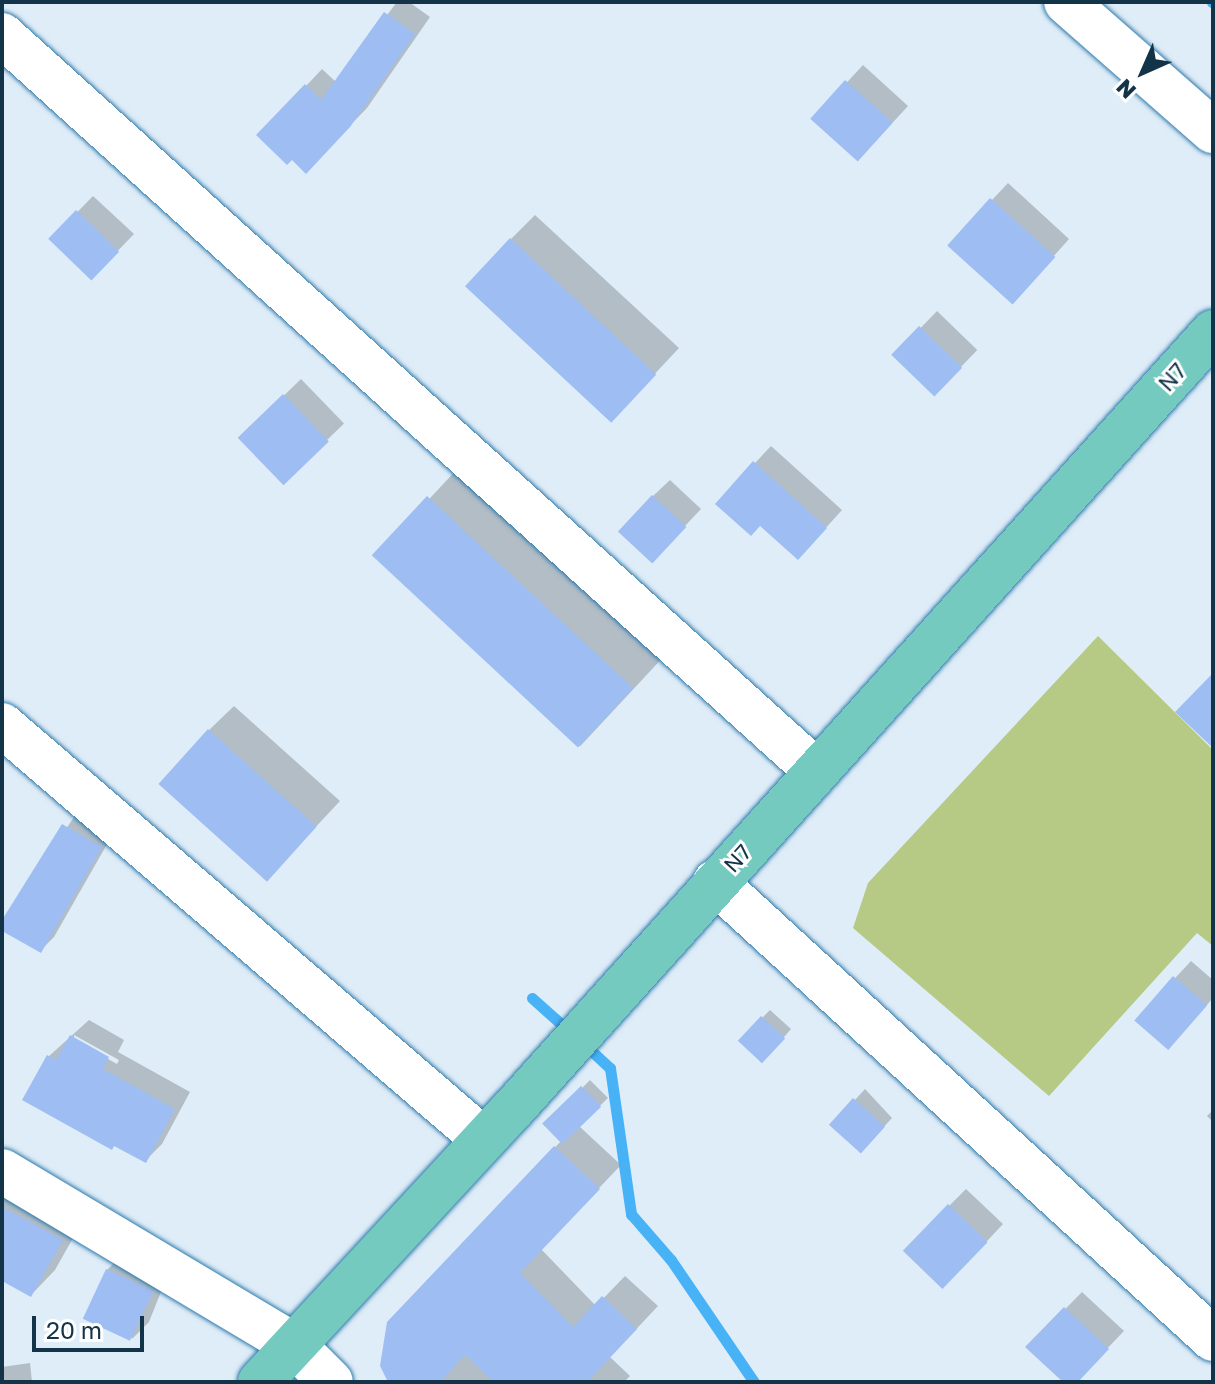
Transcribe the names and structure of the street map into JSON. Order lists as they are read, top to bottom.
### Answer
{
  "streets": {
    "main road": ["N7"]
  },
  "scale_bar": "20 m",
  "north": "bottom left"
}
